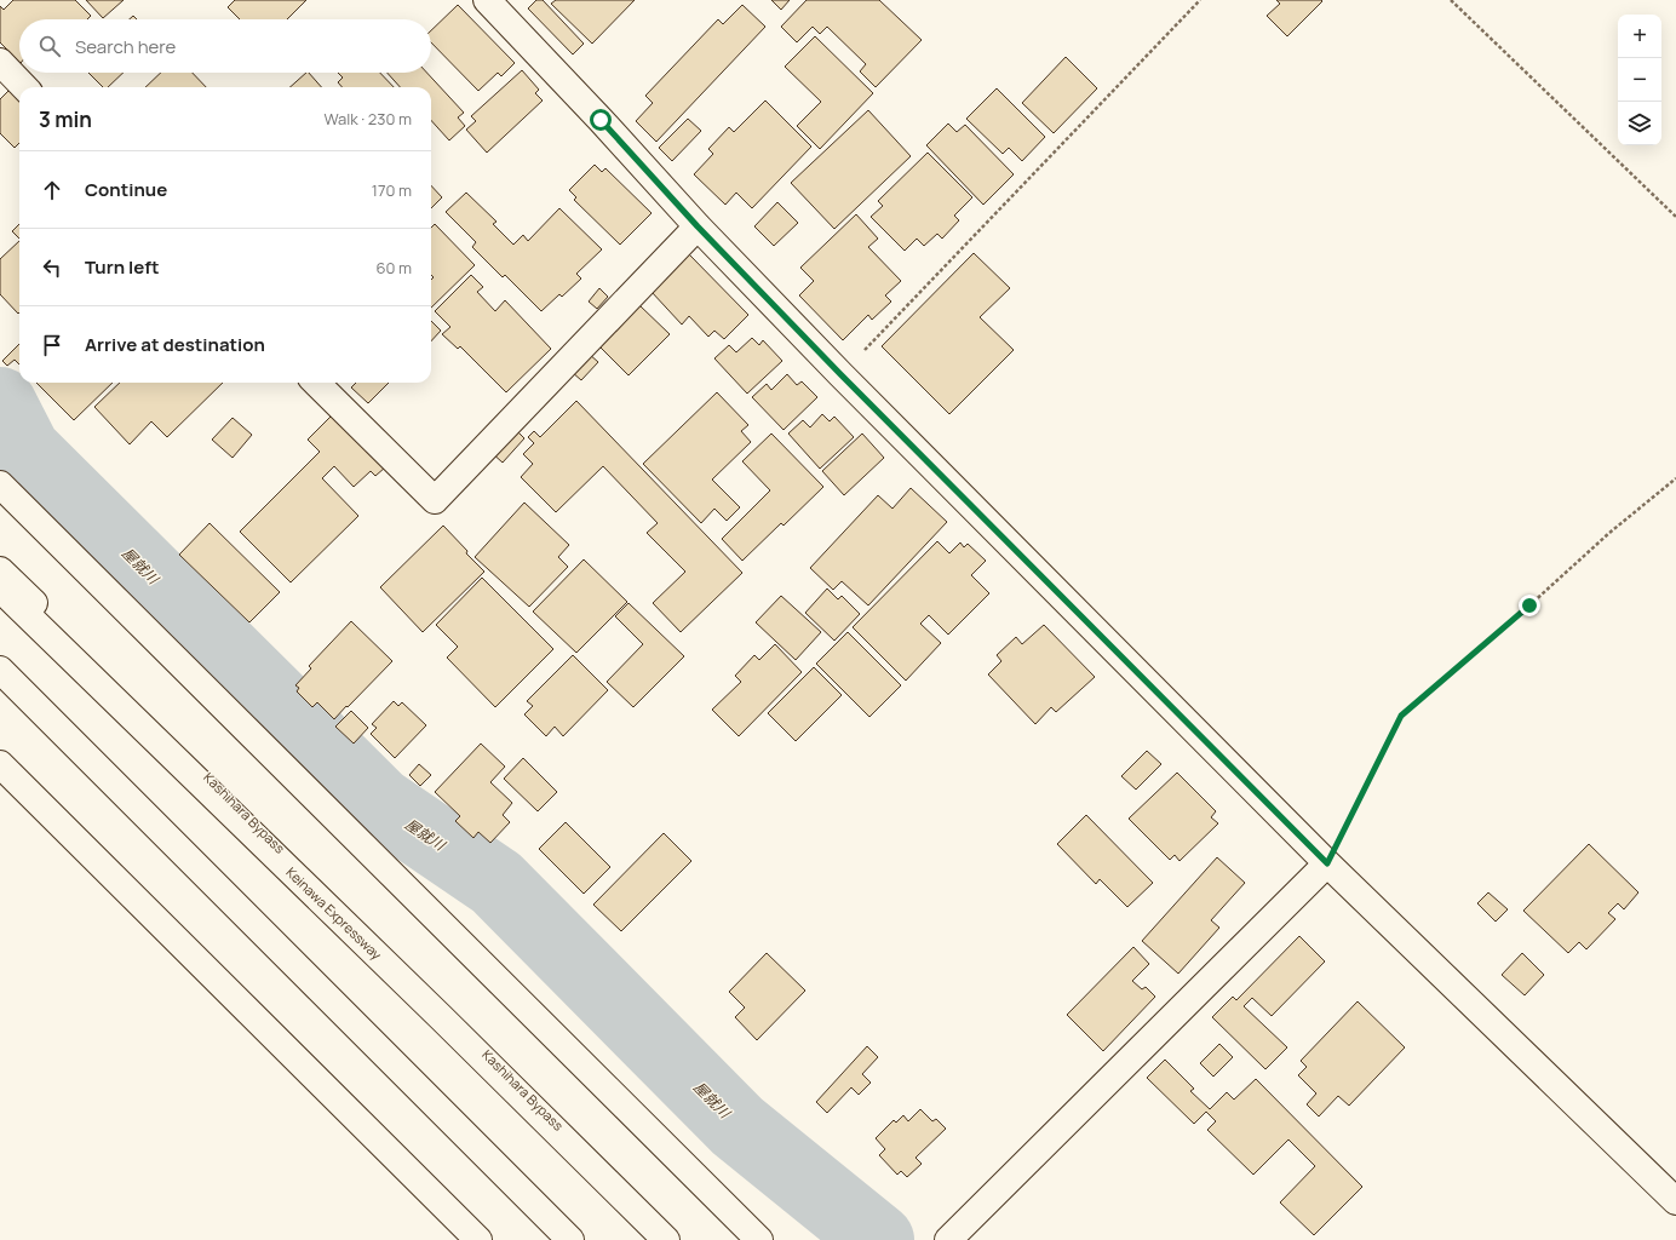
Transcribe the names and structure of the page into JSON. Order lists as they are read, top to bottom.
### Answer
{
  "streets": {
    "main road": ["Kashihara Bypass", "Keinawa Expressway"]
  },
  "water": ["屋就川"],
  "page": {
    "map_buttons": ["+", "−"],
    "search": "Search here",
    "heading": ["3 min", "Walk · 230 m"],
    "list": [
      ["Continue", "170 m"],
      ["Turn left", "60 m"],
      "Arrive at destination"
    ]
  }
}
